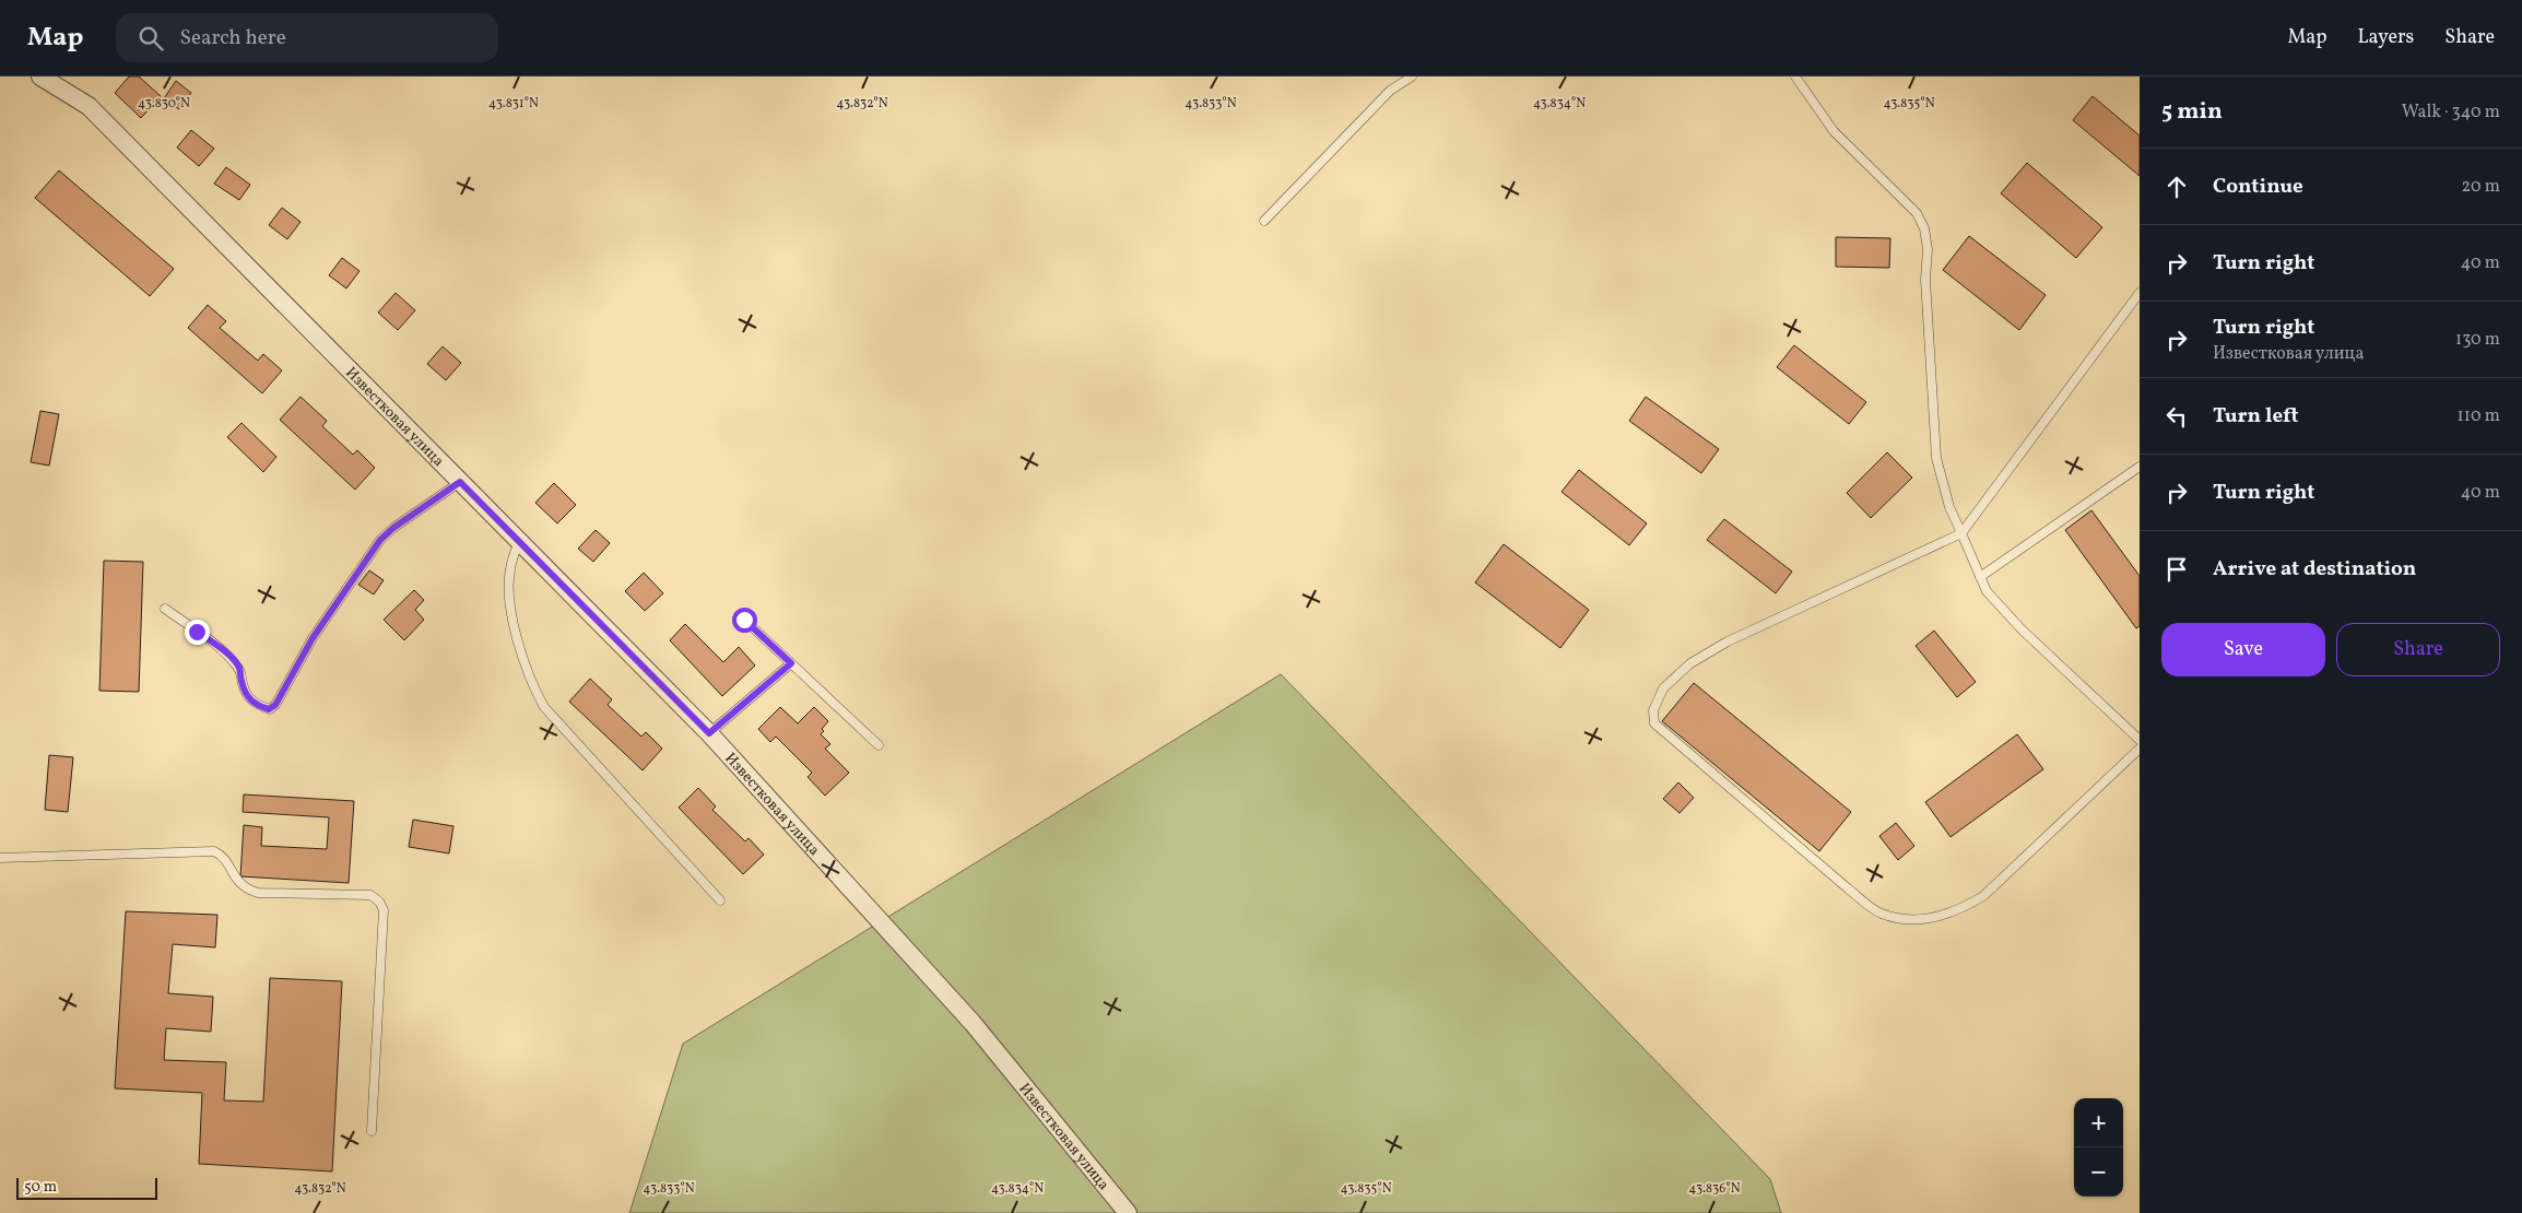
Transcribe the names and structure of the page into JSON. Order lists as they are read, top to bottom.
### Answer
{
  "streets": {
    "street": ["Известковая улица"]
  },
  "scale_bar": "50 m",
  "page": {
    "header": "Map",
    "search": "Search here",
    "nav": ["Map", "Layers", "Share"],
    "heading": ["5 min", "Walk · 340 m"],
    "list": [
      ["Continue", "20 m"],
      ["Turn right", "40 m"],
      ["Turn right", "Известковая улица", "130 m"],
      ["Turn left", "110 m"],
      ["Turn right", "40 m"],
      "Arrive at destination"
    ],
    "buttons": ["Save", "Share"],
    "map_buttons": ["+", "−"],
    "scale": "50 m"
  },
  "coordinates": [
    "43.830°N",
    "43.831°N",
    "43.832°N",
    "43.833°N",
    "43.834°N",
    "43.835°N",
    "43.836°N"
  ]
}
